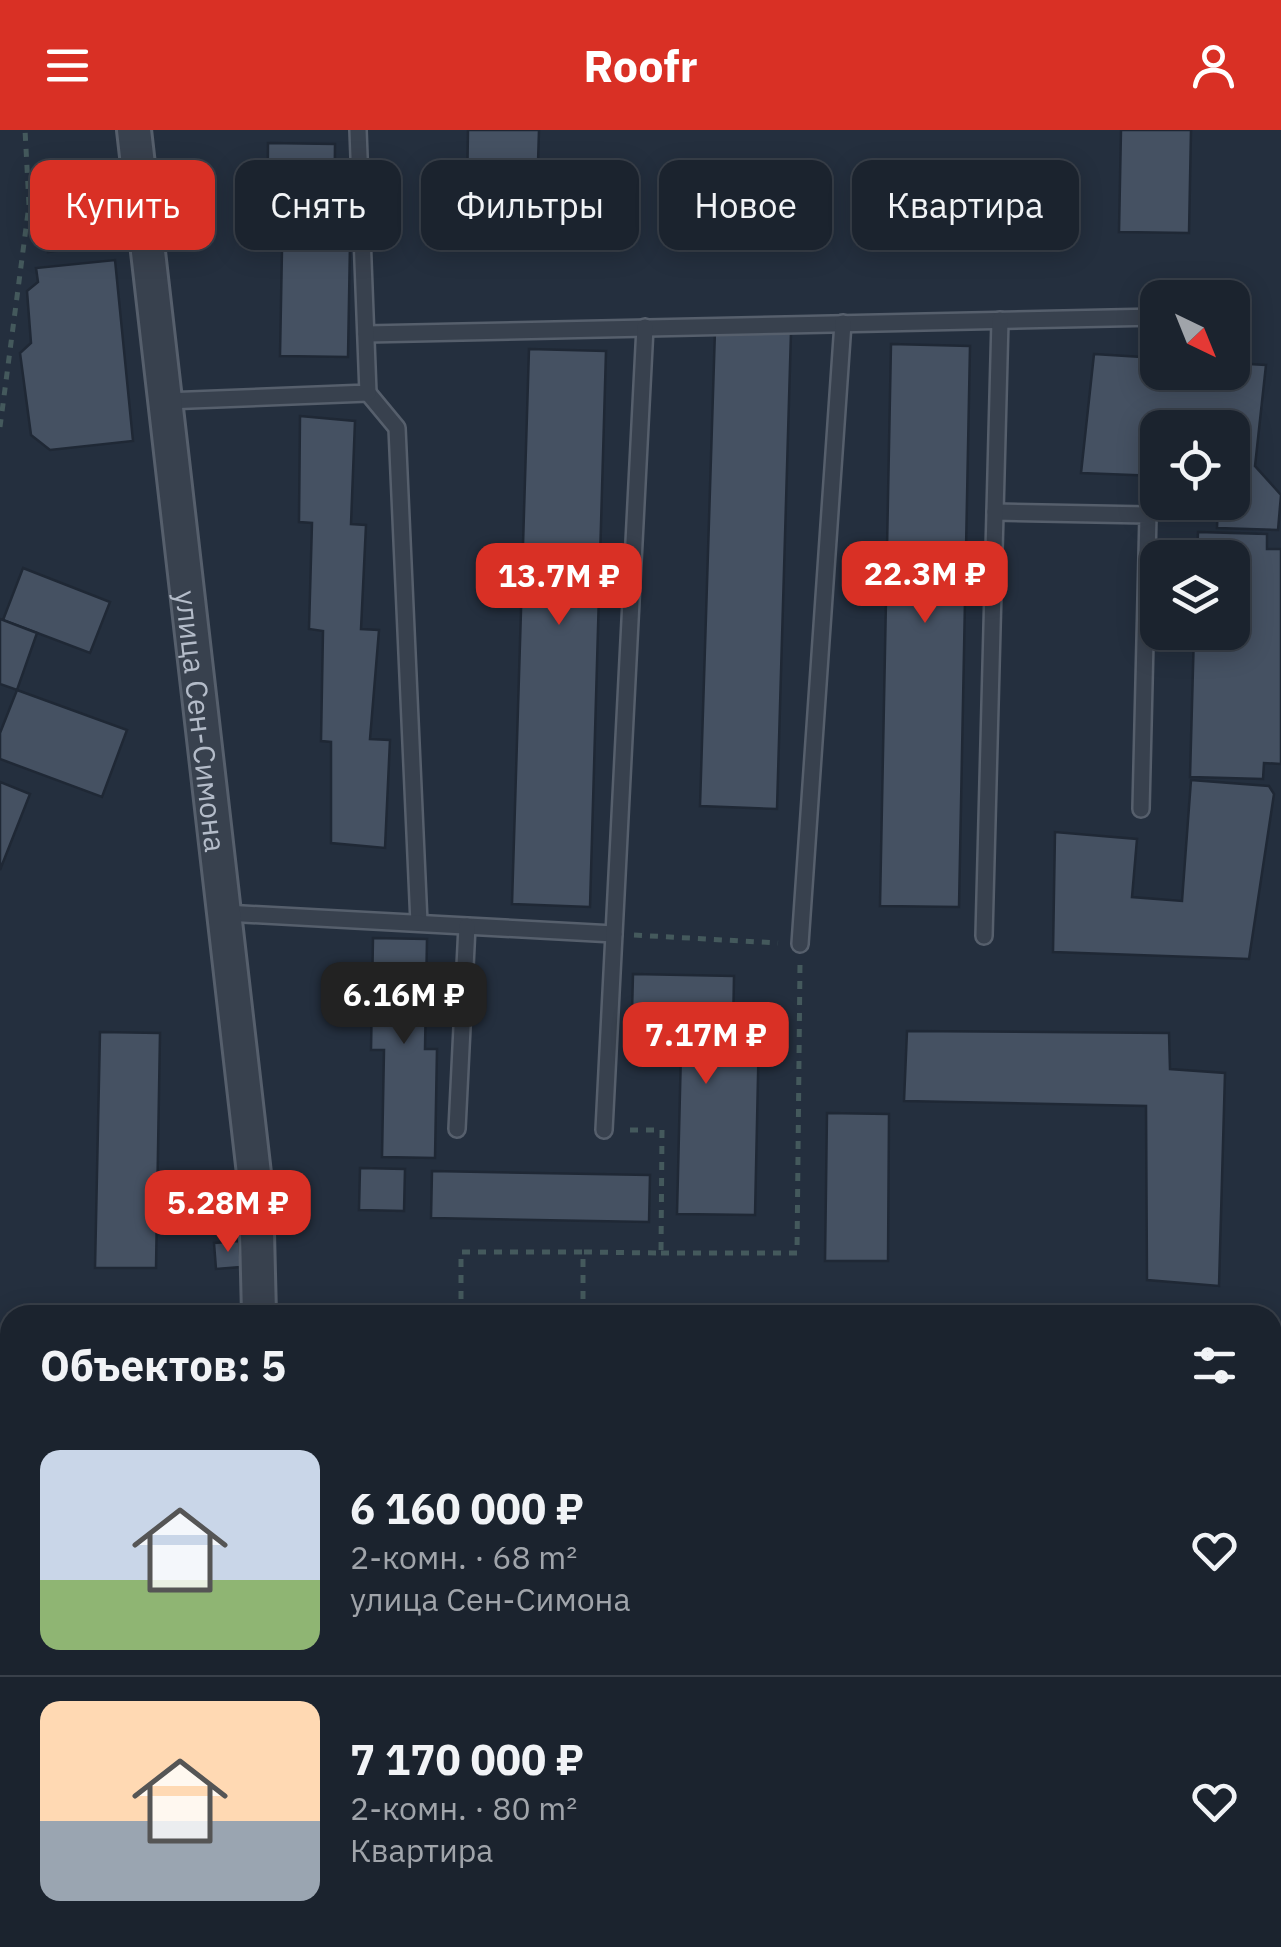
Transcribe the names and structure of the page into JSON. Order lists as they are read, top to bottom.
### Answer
{
  "streets": {
    "street": ["улица Сен-Симона"]
  },
  "north": "bottom right",
  "page": {
    "header": "Roofr",
    "chip": [
      "Купить",
      "Снять",
      "Фильтры",
      "Новое",
      "Квартира"
    ],
    "price": [
      "22.3M ₽",
      "13.7M ₽",
      "6.16M ₽",
      "7.17M ₽",
      "5.28M ₽"
    ],
    "heading": "Объектов: 5",
    "list": [
      {
        "name": "6 160 000 ₽",
        "note": "2-комн. · 68 m² · улица Сен-Симона"
      },
      {
        "name": "7 170 000 ₽",
        "note": "2-комн. · 80 m² · Квартира"
      }
    ]
  }
}
